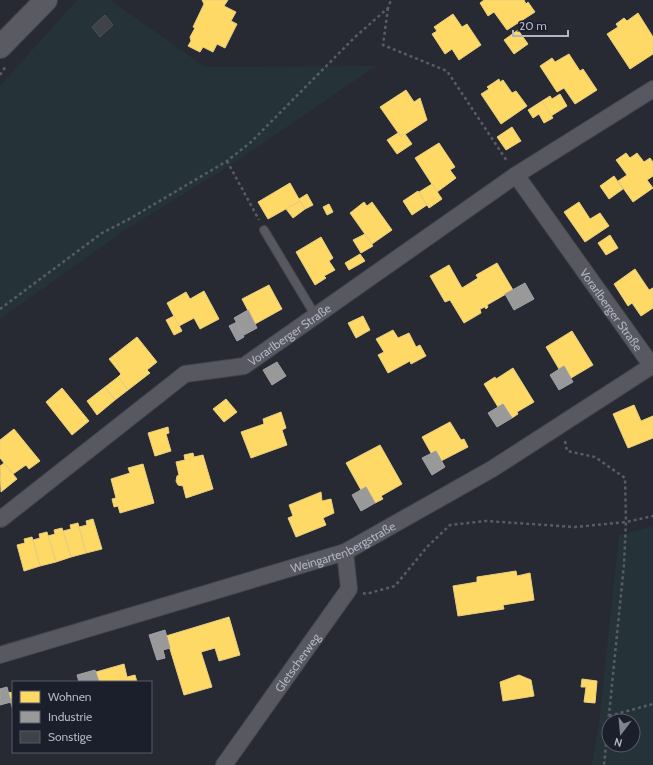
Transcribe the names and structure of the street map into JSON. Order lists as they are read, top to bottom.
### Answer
{
  "streets": {
    "street": ["Vorarlberger Straße", "Weingartenbergstraße", "Gletscherweg"]
  },
  "crossings": [
    ["Vorarlberger Straße", "Weingartenbergstraße"]
  ],
  "legend": ["Wohnen", "Industrie", "Sonstige"],
  "scale_bar": "20 m",
  "north": "bottom"
}
